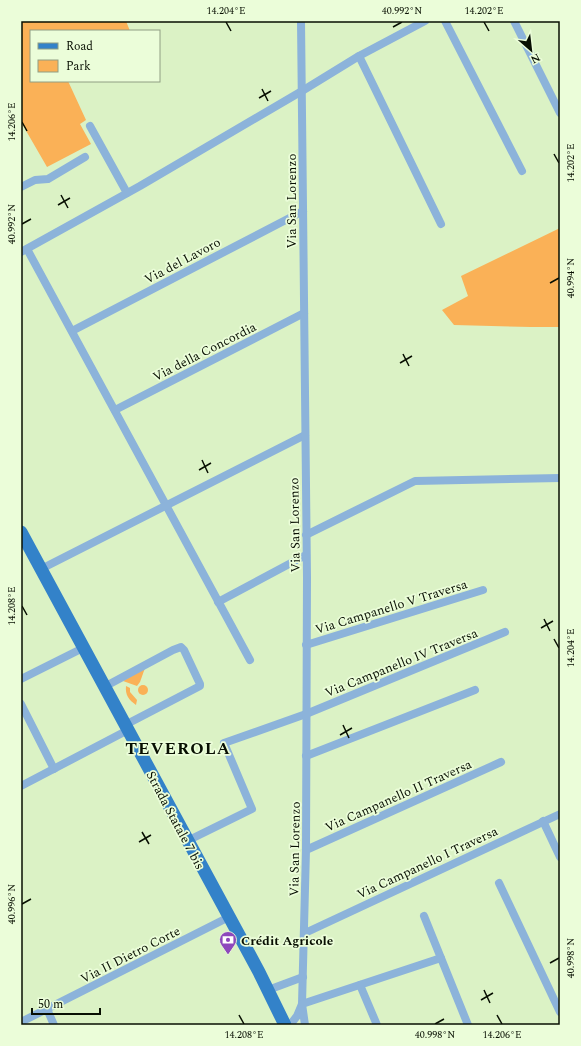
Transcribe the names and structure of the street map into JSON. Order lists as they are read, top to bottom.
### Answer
{
  "streets": {
    "main road": ["Strada Statale 7 bis"],
    "street": [
      "Via San Lorenzo",
      "Via del Lavoro",
      "Via della Concordia",
      "Via Campanello V Traversa",
      "Via Campanello IV Traversa",
      "Via Campanello II Traversa",
      "Via Campanello I Traversa",
      "Via II Dietro Corte"
    ]
  },
  "crossings": [
    ["Via San Lorenzo", "Via del Lavoro"],
    ["Via San Lorenzo", "Via della Concordia"],
    ["Via San Lorenzo", "Via Campanello V Traversa"],
    ["Via San Lorenzo", "Via Campanello IV Traversa"],
    ["Via San Lorenzo", "Via Campanello II Traversa"],
    ["Via San Lorenzo", "Via Campanello I Traversa"],
    ["Via Campanello IV Traversa", "Strada Statale 7 bis"],
    ["Strada Statale 7 bis", "Via II Dietro Corte"]
  ],
  "districts": ["TEVEROLA"],
  "places": {
    "bank": ["Crédit Agricole"]
  },
  "legend": ["Road", "Park"],
  "scale_bar": "50 m",
  "north": "bottom right",
  "coordinates": [
    "14.204°E",
    "40.992°N",
    "14.202°E",
    "14.206°E",
    "40.994°N",
    "14.208°E",
    "40.996°N",
    "40.998°N"
  ]
}
